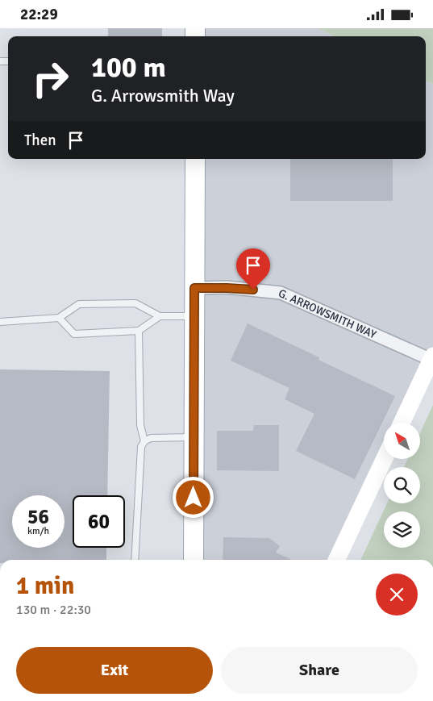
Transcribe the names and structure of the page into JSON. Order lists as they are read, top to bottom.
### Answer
{
  "streets": {
    "street": ["G. ARROWSMITH WAY"]
  },
  "north": "top left",
  "page": {
    "status": "22:29",
    "turn": ["100 m", "G. Arrowsmith Way"],
    "then": "Then",
    "speed": "56 km/h",
    "limit": "60",
    "heading": ["1 min", "130 m · 22:30"],
    "buttons": ["Exit", "Share"]
  }
}
